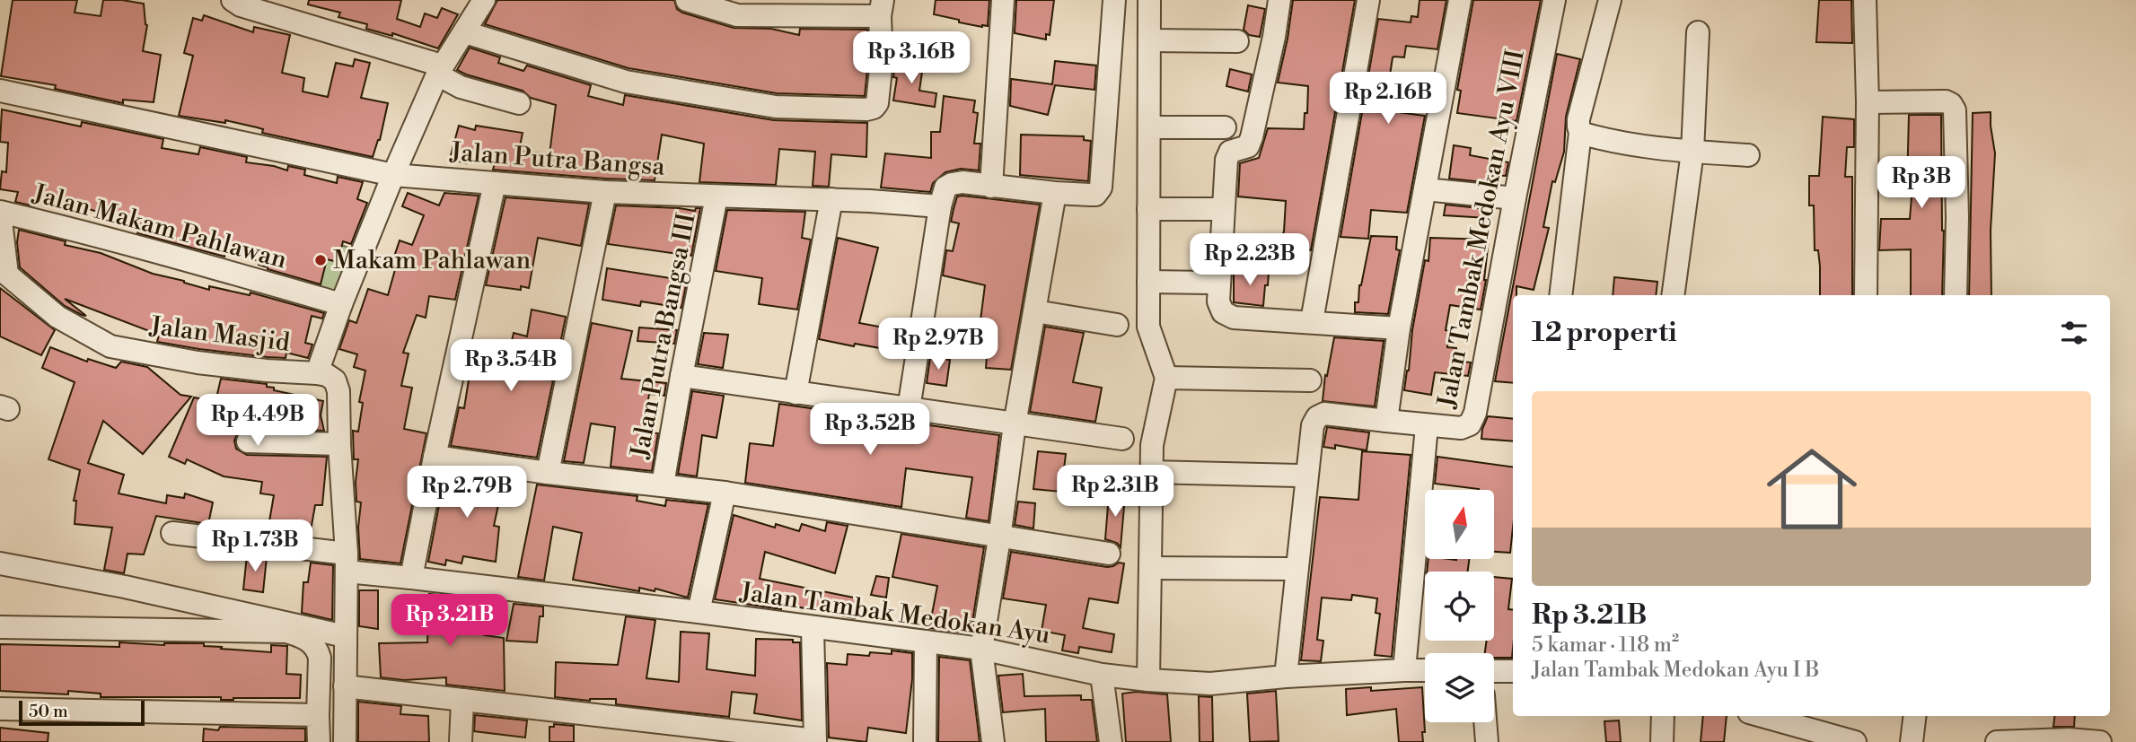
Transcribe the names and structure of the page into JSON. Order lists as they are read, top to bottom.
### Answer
{
  "streets": {
    "street": [
      "Jalan Putra Bangsa",
      "Jalan Makam Pahlawan",
      "Jalan Tambak Medokan Ayu VIII",
      "Jalan Masjid",
      "Jalan Putra Bangsa III",
      "Jalan Tambak Medokan Ayu"
    ]
  },
  "crossings": [
    ["Jalan Putra Bangsa", "Jalan Putra Bangsa III"],
    ["Jalan Makam Pahlawan", "Jalan Masjid"],
    ["Jalan Tambak Medokan Ayu VIII", "Jalan Tambak Medokan Ayu"],
    ["Jalan Masjid", "Jalan Tambak Medokan Ayu"]
  ],
  "places": ["Makam Pahlawan"],
  "scale_bar": "50 m",
  "north": "top",
  "page": {
    "price": [
      "Rp 3.16B",
      "Rp 2.16B",
      "Rp 3B",
      "Rp 2.23B",
      "Rp 2.97B",
      "Rp 3.54B",
      "Rp 4.49B",
      "Rp 3.52B",
      "Rp 2.31B",
      "Rp 2.79B",
      "Rp 1.73B",
      "Rp 3.21B"
    ],
    "heading": "12 properti",
    "list": [
      {
        "name": "Rp 3.21B",
        "note": "5 kamar · 118 m² · Jalan Tambak Medokan Ayu I B"
      }
    ],
    "scale": "50 m"
  }
}
